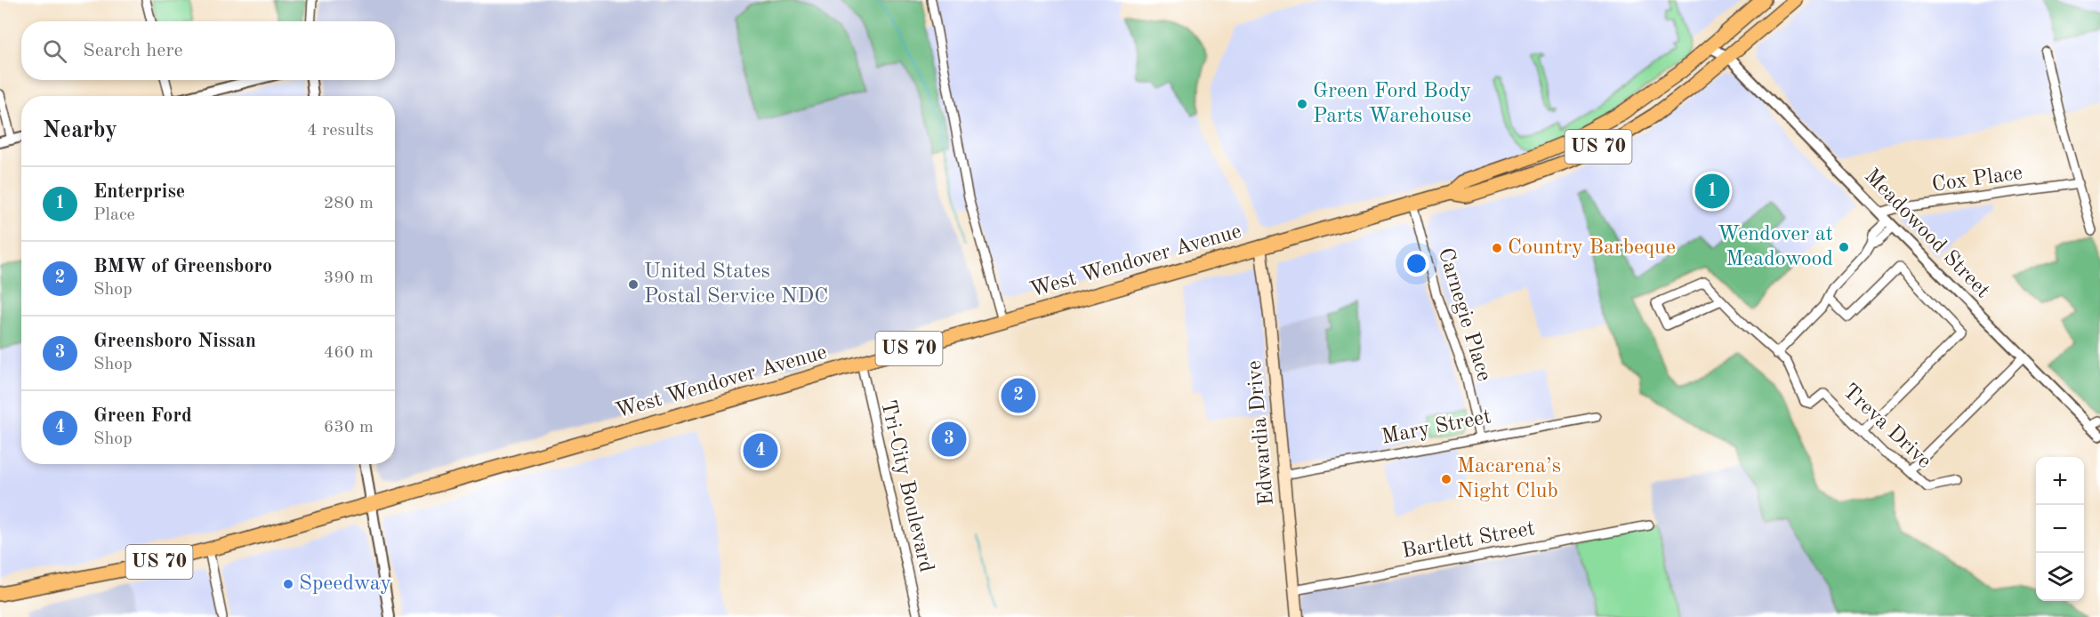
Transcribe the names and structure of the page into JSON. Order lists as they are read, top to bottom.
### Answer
{
  "streets": {
    "highway": ["US 70", "West Wendover Avenue"],
    "main road": ["Edwardia Drive"],
    "street": [
      "Cox Place",
      "Meadowood Street",
      "Carnegie Place",
      "Treva Drive",
      "Mary Street",
      "Tri-City Boulevard",
      "Bartlett Street"
    ]
  },
  "crossings": [
    ["Cox Place", "Meadowood Street"],
    ["Cox Place", "Treva Drive"],
    ["Meadowood Street", "West Wendover Avenue"],
    ["West Wendover Avenue", "Carnegie Place"],
    ["West Wendover Avenue", "Edwardia Drive"],
    ["West Wendover Avenue", "Tri-City Boulevard"],
    ["Carnegie Place", "Mary Street"],
    ["Mary Street", "Edwardia Drive"],
    ["Edwardia Drive", "Bartlett Street"]
  ],
  "places": [
    "Green Ford Body Parts Warehouse",
    "Wendover at Meadowood",
    "Country Barbeque",
    "United States Postal Service NDC",
    "Macarena’s Night Club",
    "Speedway"
  ],
  "page": {
    "search": "Search here",
    "heading": ["Nearby", "4 results"],
    "list": [
      {
        "mark": "1",
        "name": "Enterprise",
        "note": "Place",
        "value": "280 m"
      },
      {
        "mark": "2",
        "name": "BMW of Greensboro",
        "note": "Shop",
        "value": "390 m"
      },
      {
        "mark": "3",
        "name": "Greensboro Nissan",
        "note": "Shop",
        "value": "460 m"
      },
      {
        "mark": "4",
        "name": "Green Ford",
        "note": "Shop",
        "value": "630 m"
      }
    ],
    "pins": [
      "1",
      "2",
      "3",
      "4"
    ],
    "map_buttons": ["+", "−"]
  }
}
